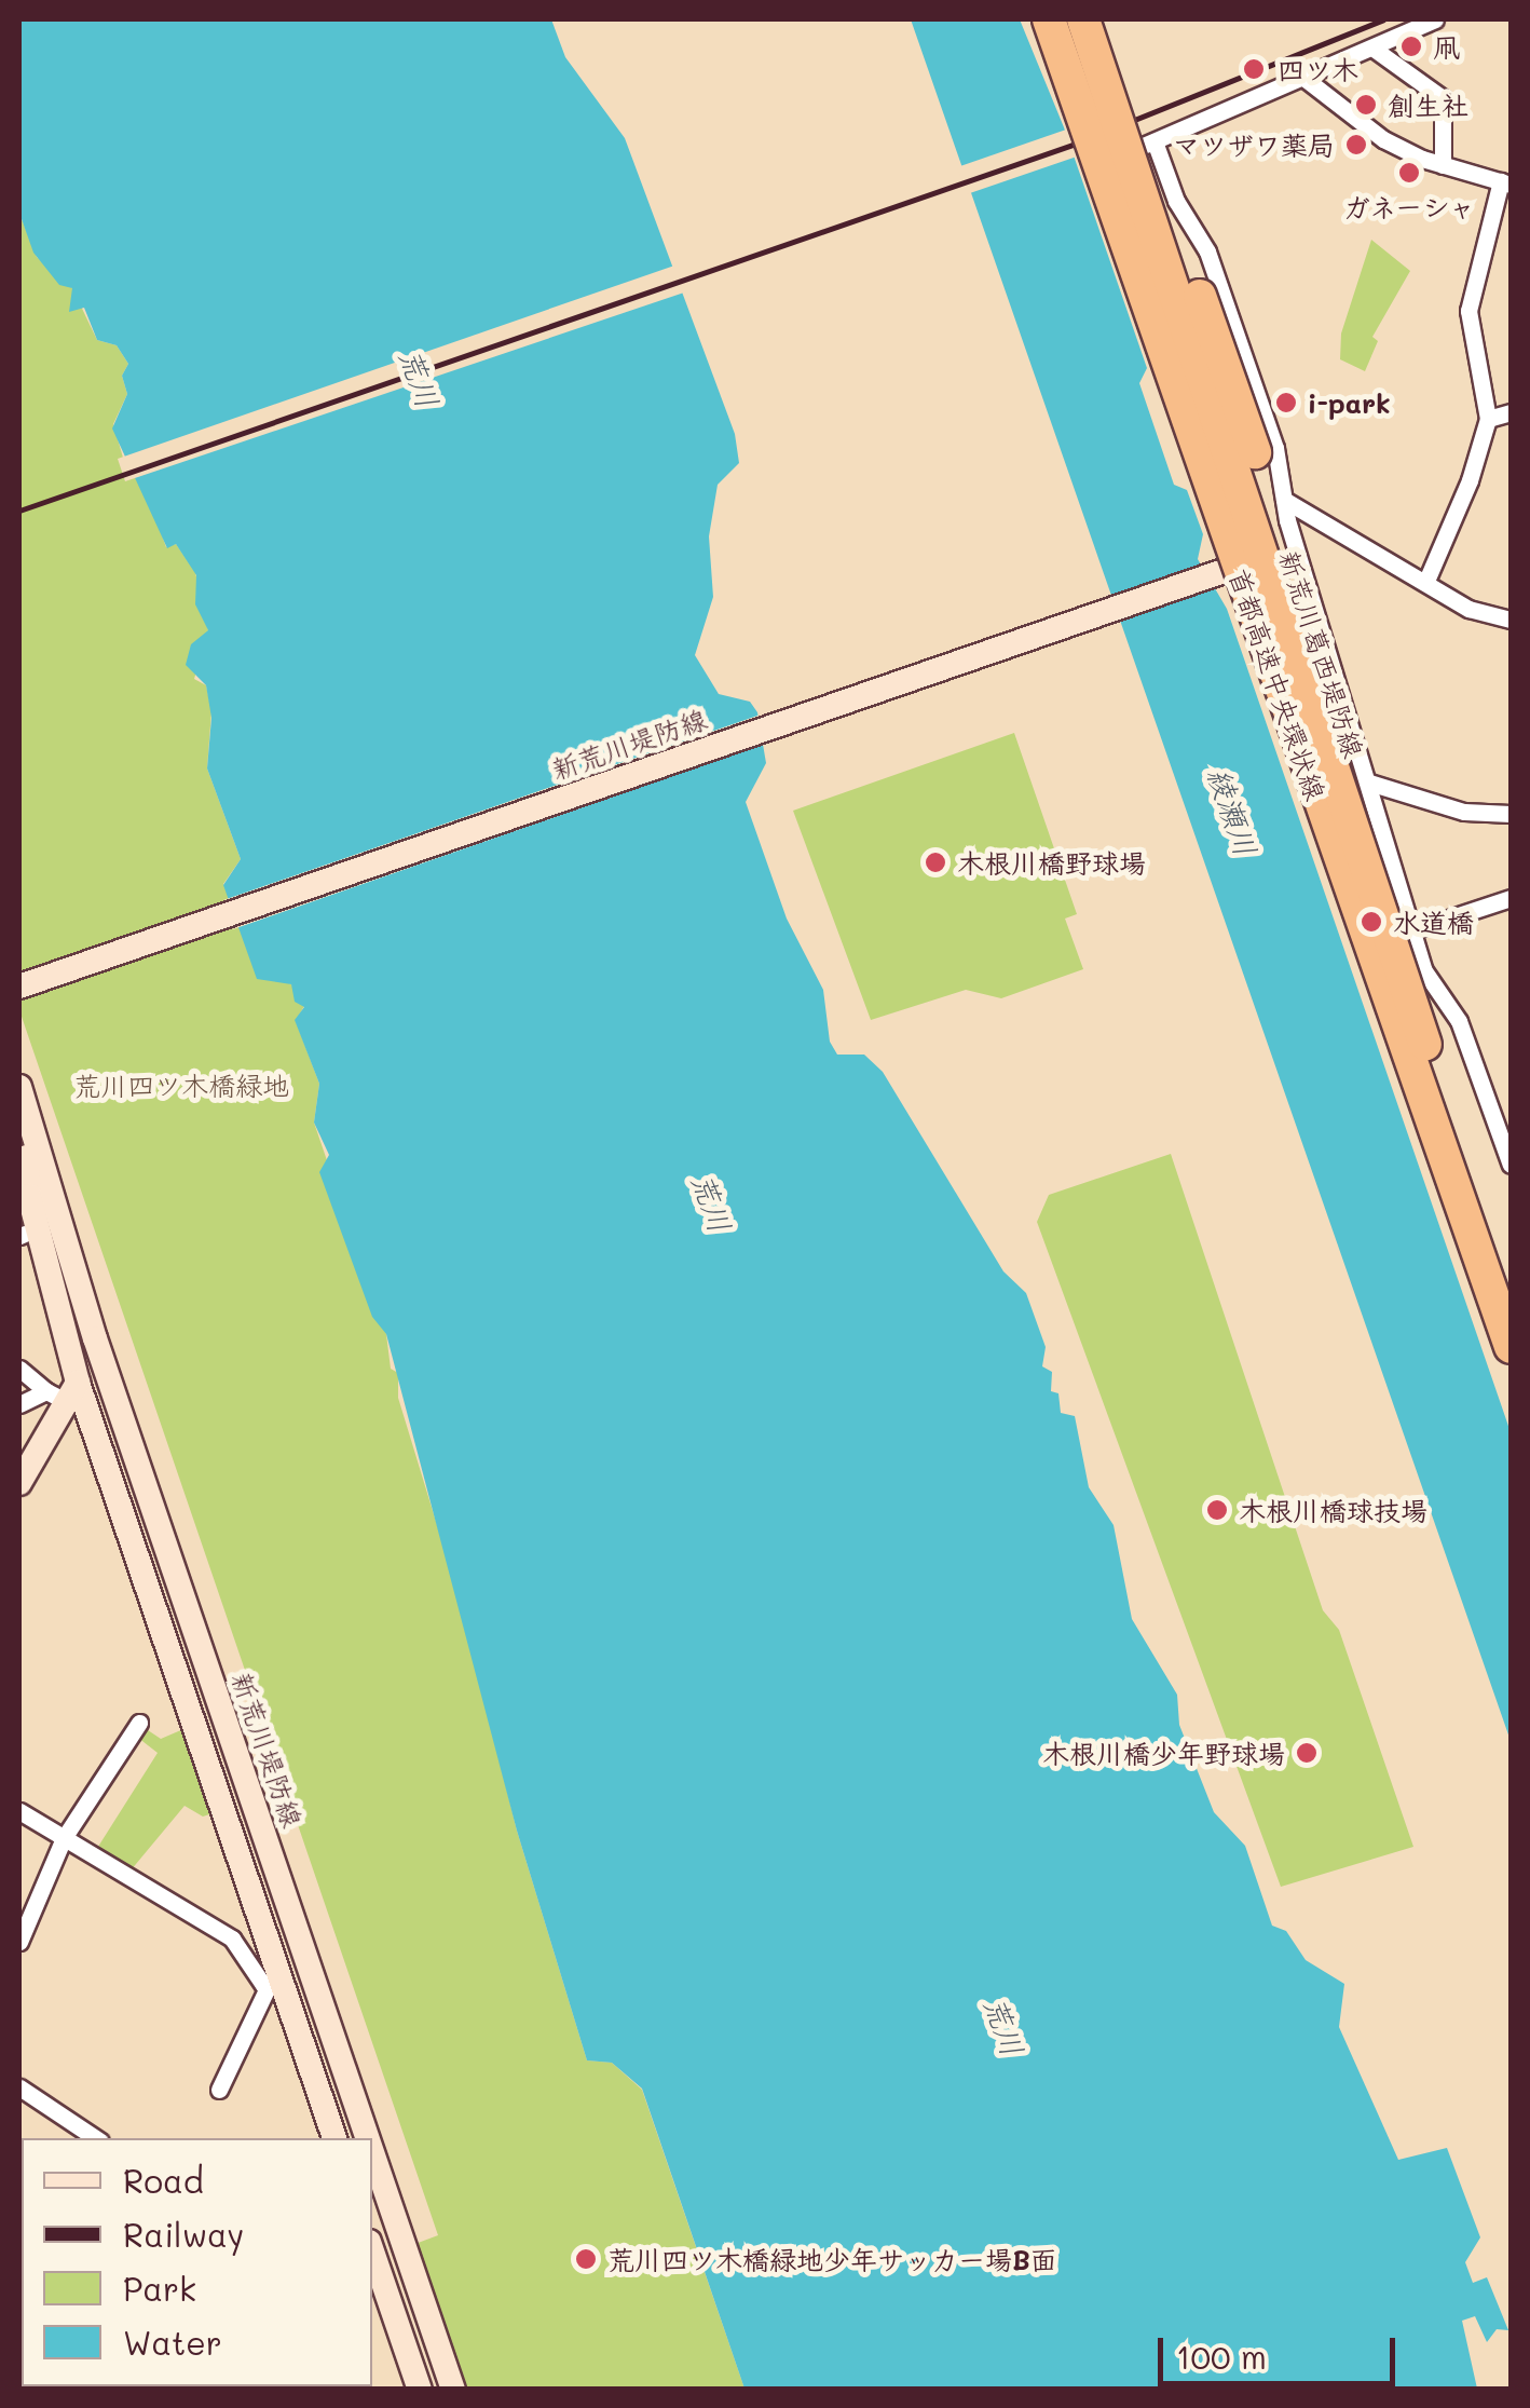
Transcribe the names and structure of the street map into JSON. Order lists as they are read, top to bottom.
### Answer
{
  "streets": {
    "highway": ["首都高速中央環状線"],
    "main road": ["新荒川葛西堤防線", "新荒川堤防線"]
  },
  "crossings": [
    ["新荒川葛西堤防線", "首都高速中央環状線"],
    ["新荒川葛西堤防線", "新荒川堤防線"]
  ],
  "water": ["荒川", "綾瀬川"],
  "parks": ["荒川四ツ木橋緑地"],
  "places": [
    "凧",
    "四ツ木",
    "創生社",
    "マツザワ薬局",
    "ガネーシャ",
    "i-park",
    "木根川橋野球場",
    "水道橋",
    "木根川橋球技場",
    "木根川橋少年野球場",
    "荒川四ツ木橋緑地少年サッカー場B面"
  ],
  "legend": [
    "Road",
    "Railway",
    "Park",
    "Water"
  ],
  "scale_bar": "100 m"
}
